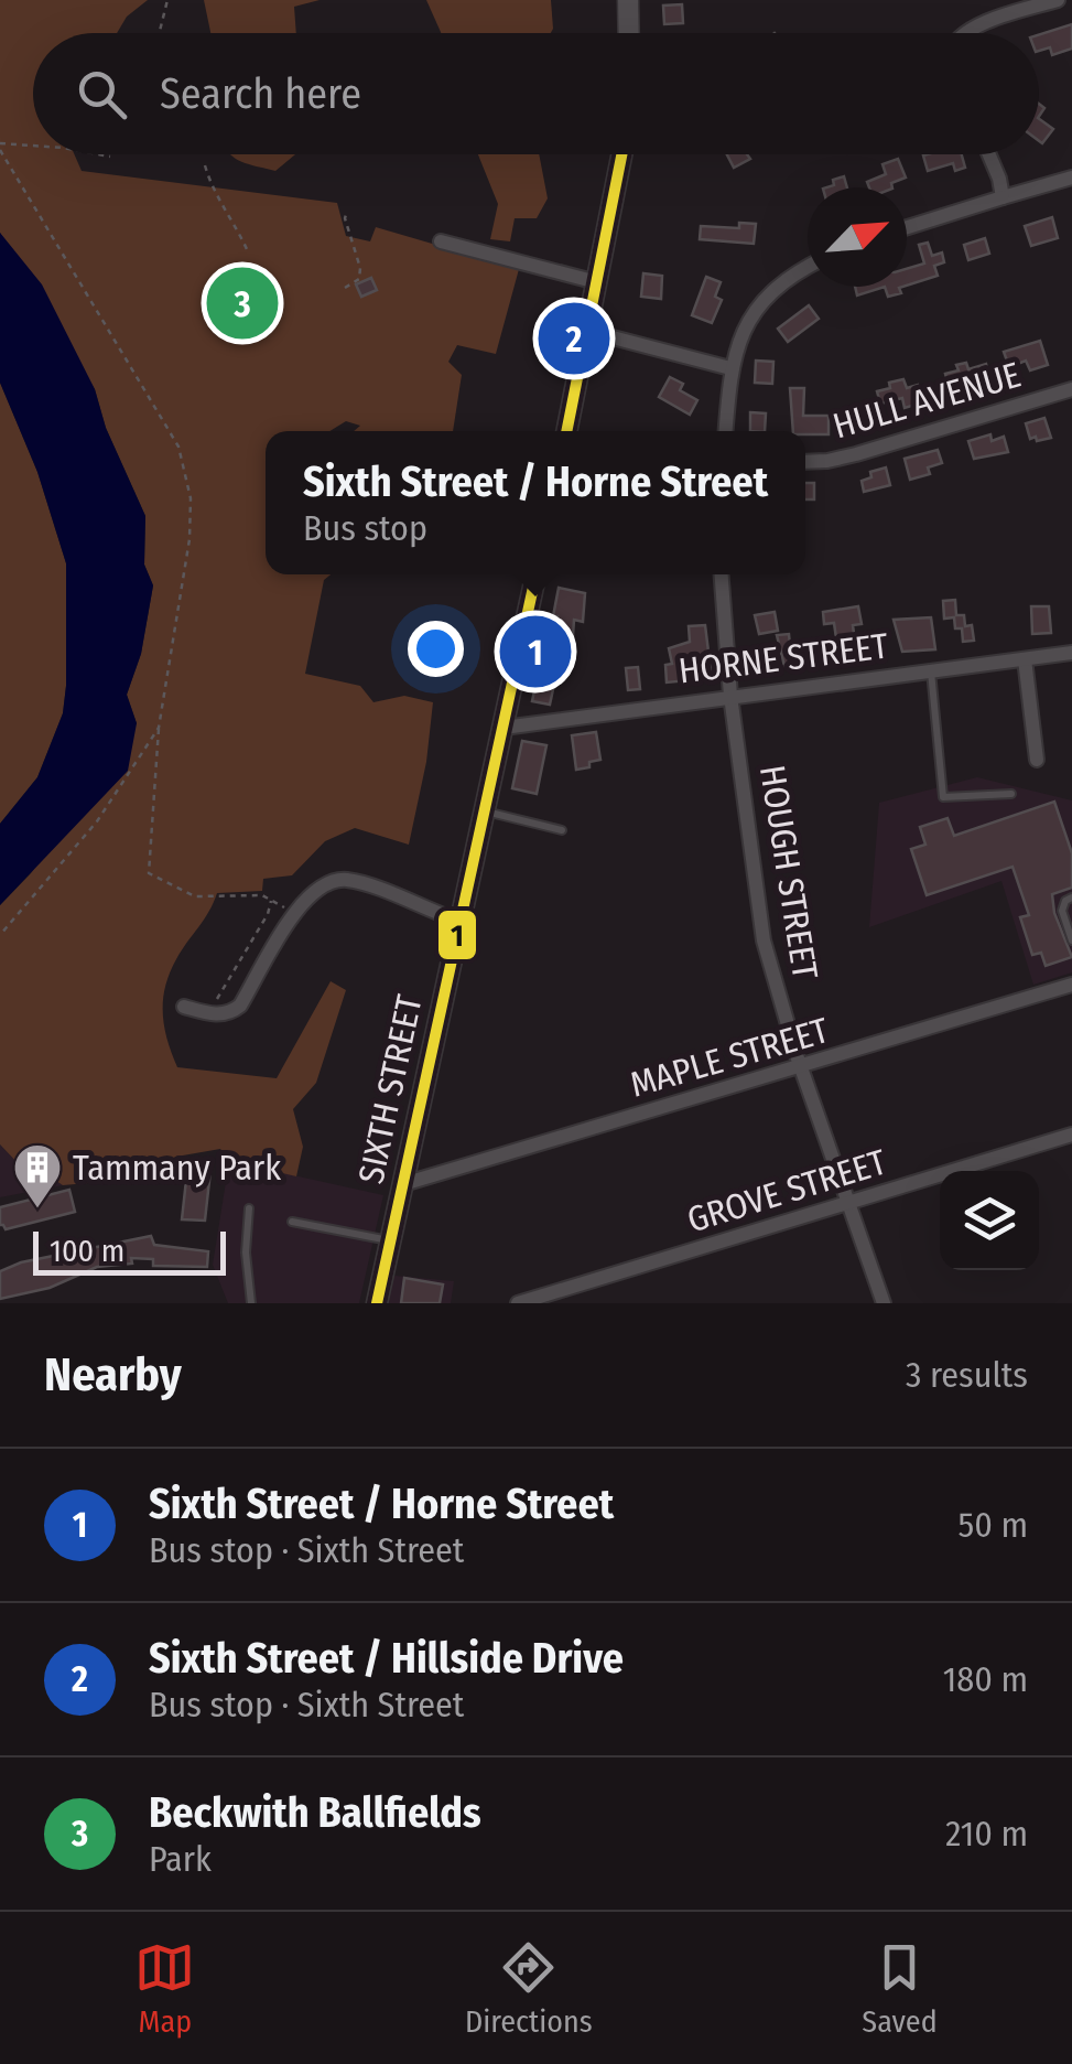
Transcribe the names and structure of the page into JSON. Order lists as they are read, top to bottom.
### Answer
{
  "streets": {
    "main road": ["SIXTH STREET"],
    "street": [
      "HULL AVENUE",
      "HORNE STREET",
      "HOUGH STREET",
      "MAPLE STREET",
      "GROVE STREET"
    ]
  },
  "crossings": [
    ["HORNE STREET", "HOUGH STREET"],
    ["HORNE STREET", "SIXTH STREET"],
    ["HOUGH STREET", "MAPLE STREET"],
    ["HOUGH STREET", "GROVE STREET"],
    ["MAPLE STREET", "SIXTH STREET"]
  ],
  "places": {
    "building": ["Tammany Park"]
  },
  "lines": ["transit line 1"],
  "scale_bar": "100 m",
  "north": "top right",
  "page": {
    "search": "Search here",
    "pins": ["3", "2", "1"],
    "popup": ["Sixth Street / Horne Street", "Bus stop"],
    "scale": "100 m",
    "heading": ["Nearby", "3 results"],
    "list": [
      {
        "mark": "1",
        "name": "Sixth Street / Horne Street",
        "note": "Bus stop · Sixth Street",
        "value": "50 m"
      },
      {
        "mark": "2",
        "name": "Sixth Street / Hillside Drive",
        "note": "Bus stop · Sixth Street",
        "value": "180 m"
      },
      {
        "mark": "3",
        "name": "Beckwith Ballfields",
        "note": "Park",
        "value": "210 m"
      }
    ],
    "nav": ["Map", "Directions", "Saved"]
  }
}
